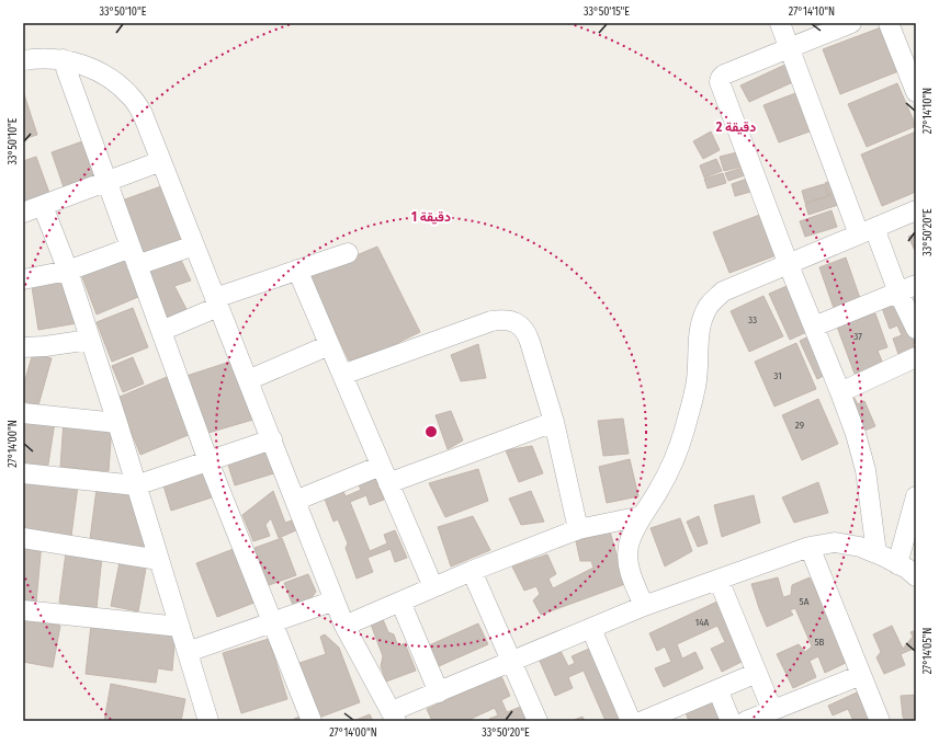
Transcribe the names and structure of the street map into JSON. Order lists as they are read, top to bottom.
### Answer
{
  "house_numbers": [
    "33",
    "37",
    "31",
    "29",
    "5A",
    "14A",
    "5B"
  ],
  "coordinates": [
    "33°50'10\"E",
    "33°50'15\"E",
    "27°14'10\"N",
    "33°50'20\"E",
    "27°14'00\"N",
    "27°14'05\"N"
  ],
  "rings": ["2 دقيقة", "1 دقيقة"]
}
